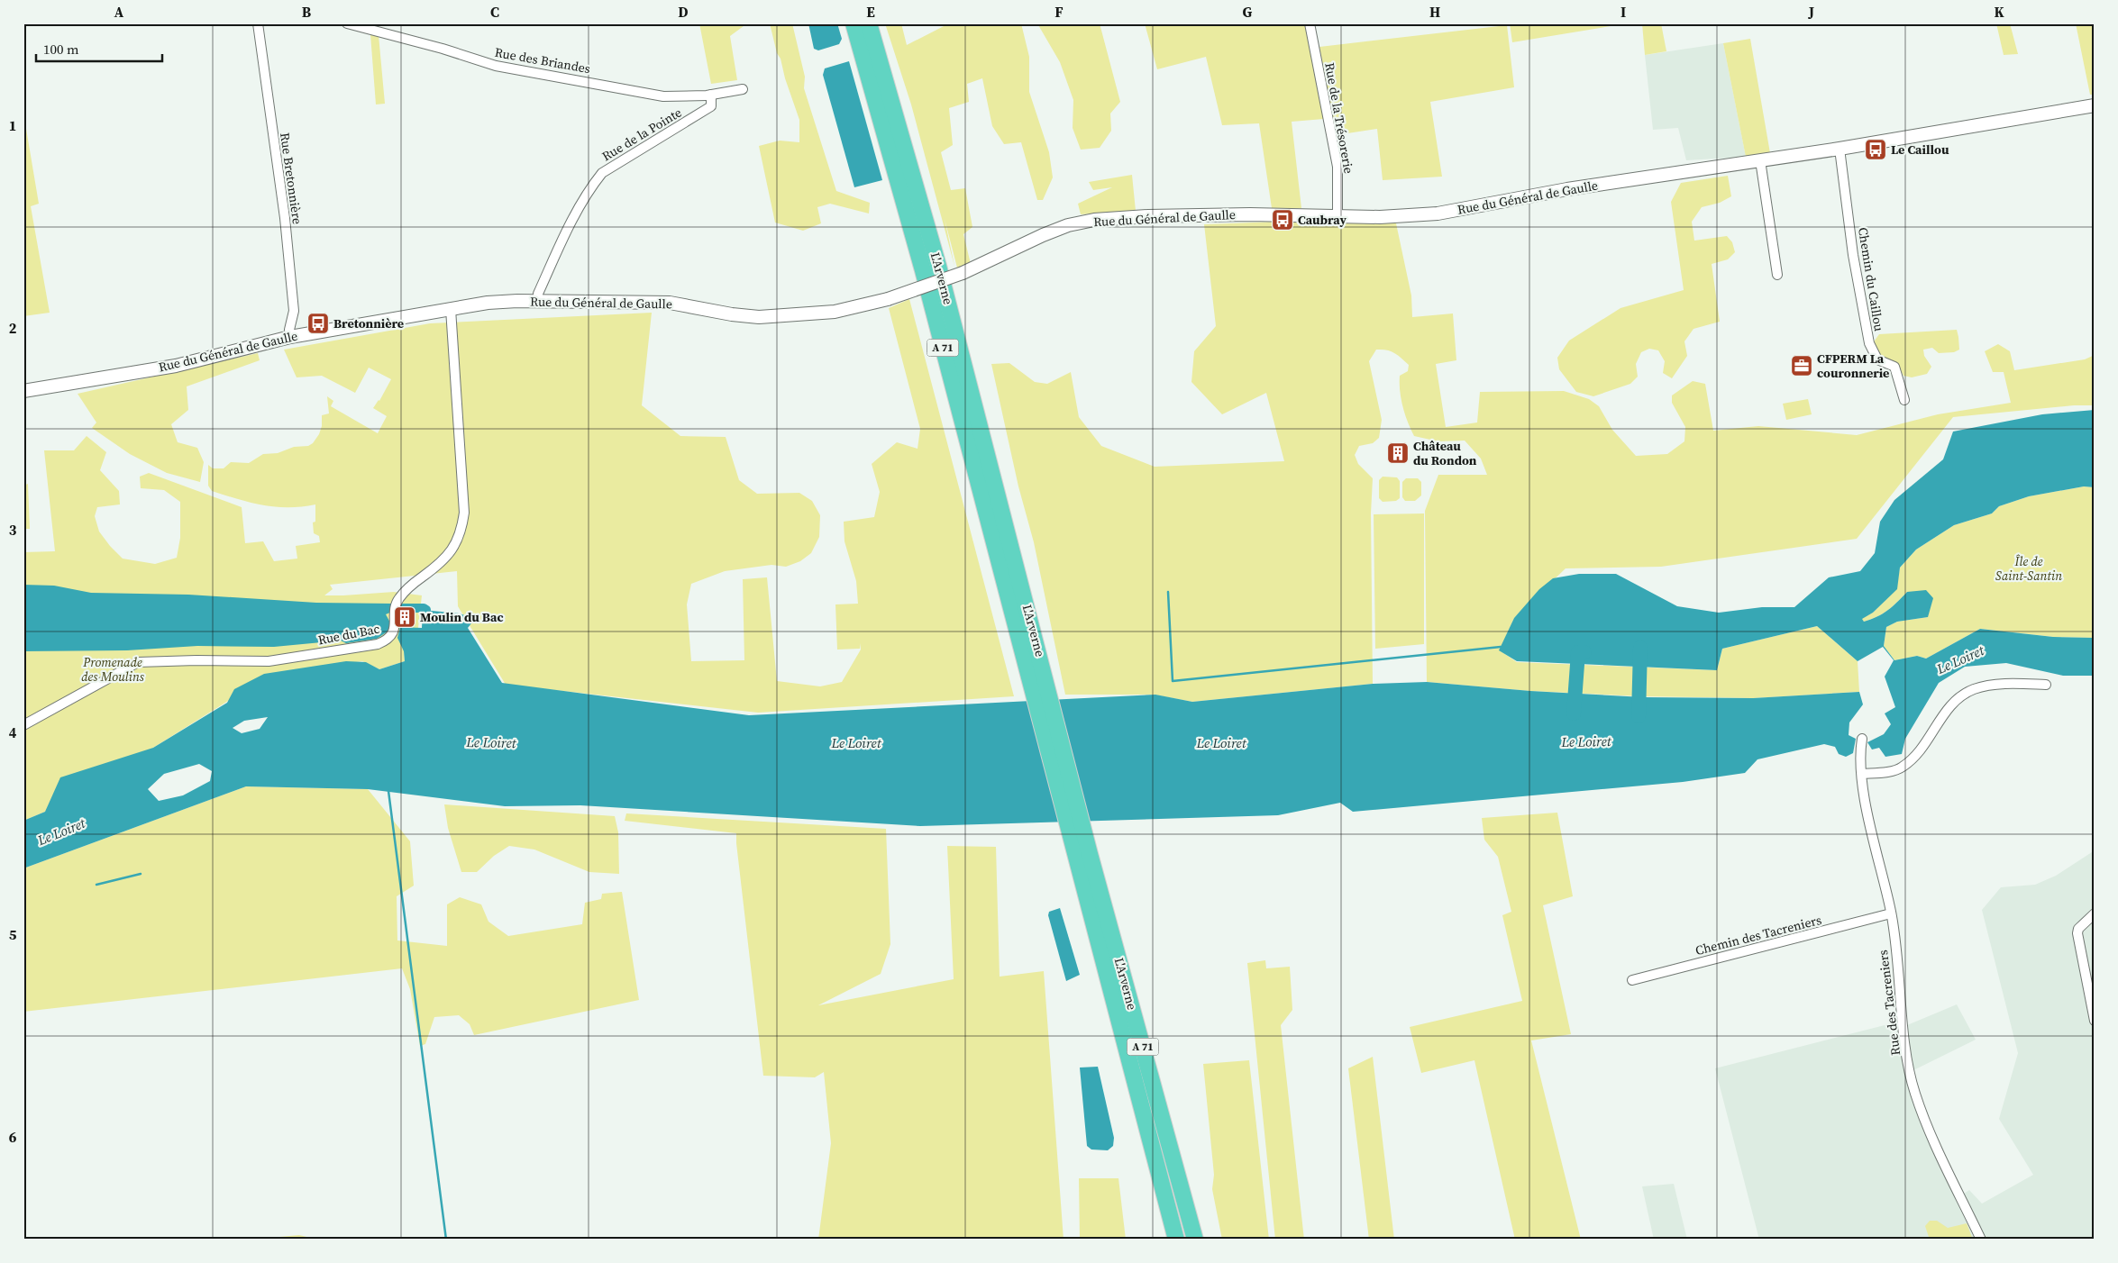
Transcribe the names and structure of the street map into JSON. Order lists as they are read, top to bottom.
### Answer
{
  "streets": {
    "highway": ["L'Arverne", "A 71"],
    "main road": ["Rue du Général de Gaulle"],
    "street": [
      "Rue des Briandes",
      "Rue de la Trésorerie",
      "Rue de la Pointe",
      "Rue Bretonnière",
      "Chemin du Caillou",
      "Rue du Bac",
      "Chemin des Tacreniers",
      "Rue des Tacreniers"
    ]
  },
  "crossings": [
    ["Rue des Briandes", "Rue de la Pointe"],
    ["Rue de la Trésorerie", "Rue du Général de Gaulle"],
    ["Rue de la Pointe", "Rue du Général de Gaulle"],
    ["Rue Bretonnière", "Rue du Général de Gaulle"],
    ["Rue du Général de Gaulle", "Chemin du Caillou"],
    ["Rue du Général de Gaulle", "Rue du Bac"],
    ["Chemin des Tacreniers", "Rue des Tacreniers"]
  ],
  "water": ["Le Loiret"],
  "parks": ["Île de Saint-Santin", "Promenade des Moulins"],
  "places": {
    "bus stop": ["Le Caillou", "Caubray", "Bretonnière"],
    "office": ["CFPERM La couronnerie"],
    "building": ["Château du Rondon", "Moulin du Bac"]
  },
  "scale_bar": "100 m",
  "grid": {
    "columns": [
      "A",
      "B",
      "C",
      "D",
      "E",
      "F",
      "G",
      "H",
      "I",
      "J",
      "K"
    ],
    "rows": [
      "1",
      "2",
      "3",
      "4",
      "5",
      "6"
    ]
  }
}
